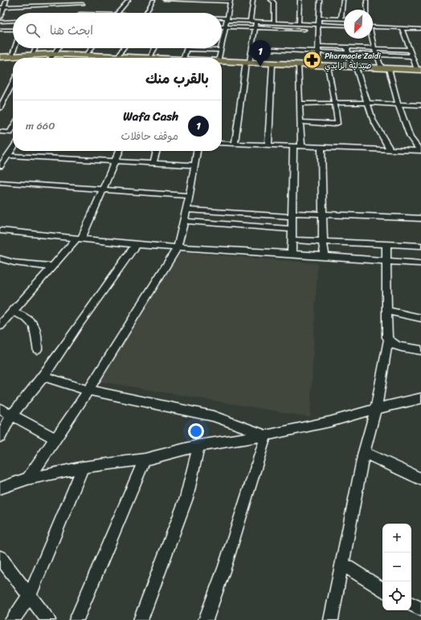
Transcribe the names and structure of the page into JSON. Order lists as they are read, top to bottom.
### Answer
{
  "places": {
    "pharmacy": ["Pharmacie Zaidi صيدلية الزايدي"]
  },
  "north": "bottom left",
  "page": {
    "search": "ابحث هنا",
    "pins": "1",
    "heading": "بالقرب منك",
    "list": [
      {
        "mark": "1",
        "name": "Wafa Cash",
        "note": "موقف حافلات",
        "value": "660 m"
      }
    ],
    "map_buttons": ["+", "−"]
  }
}
